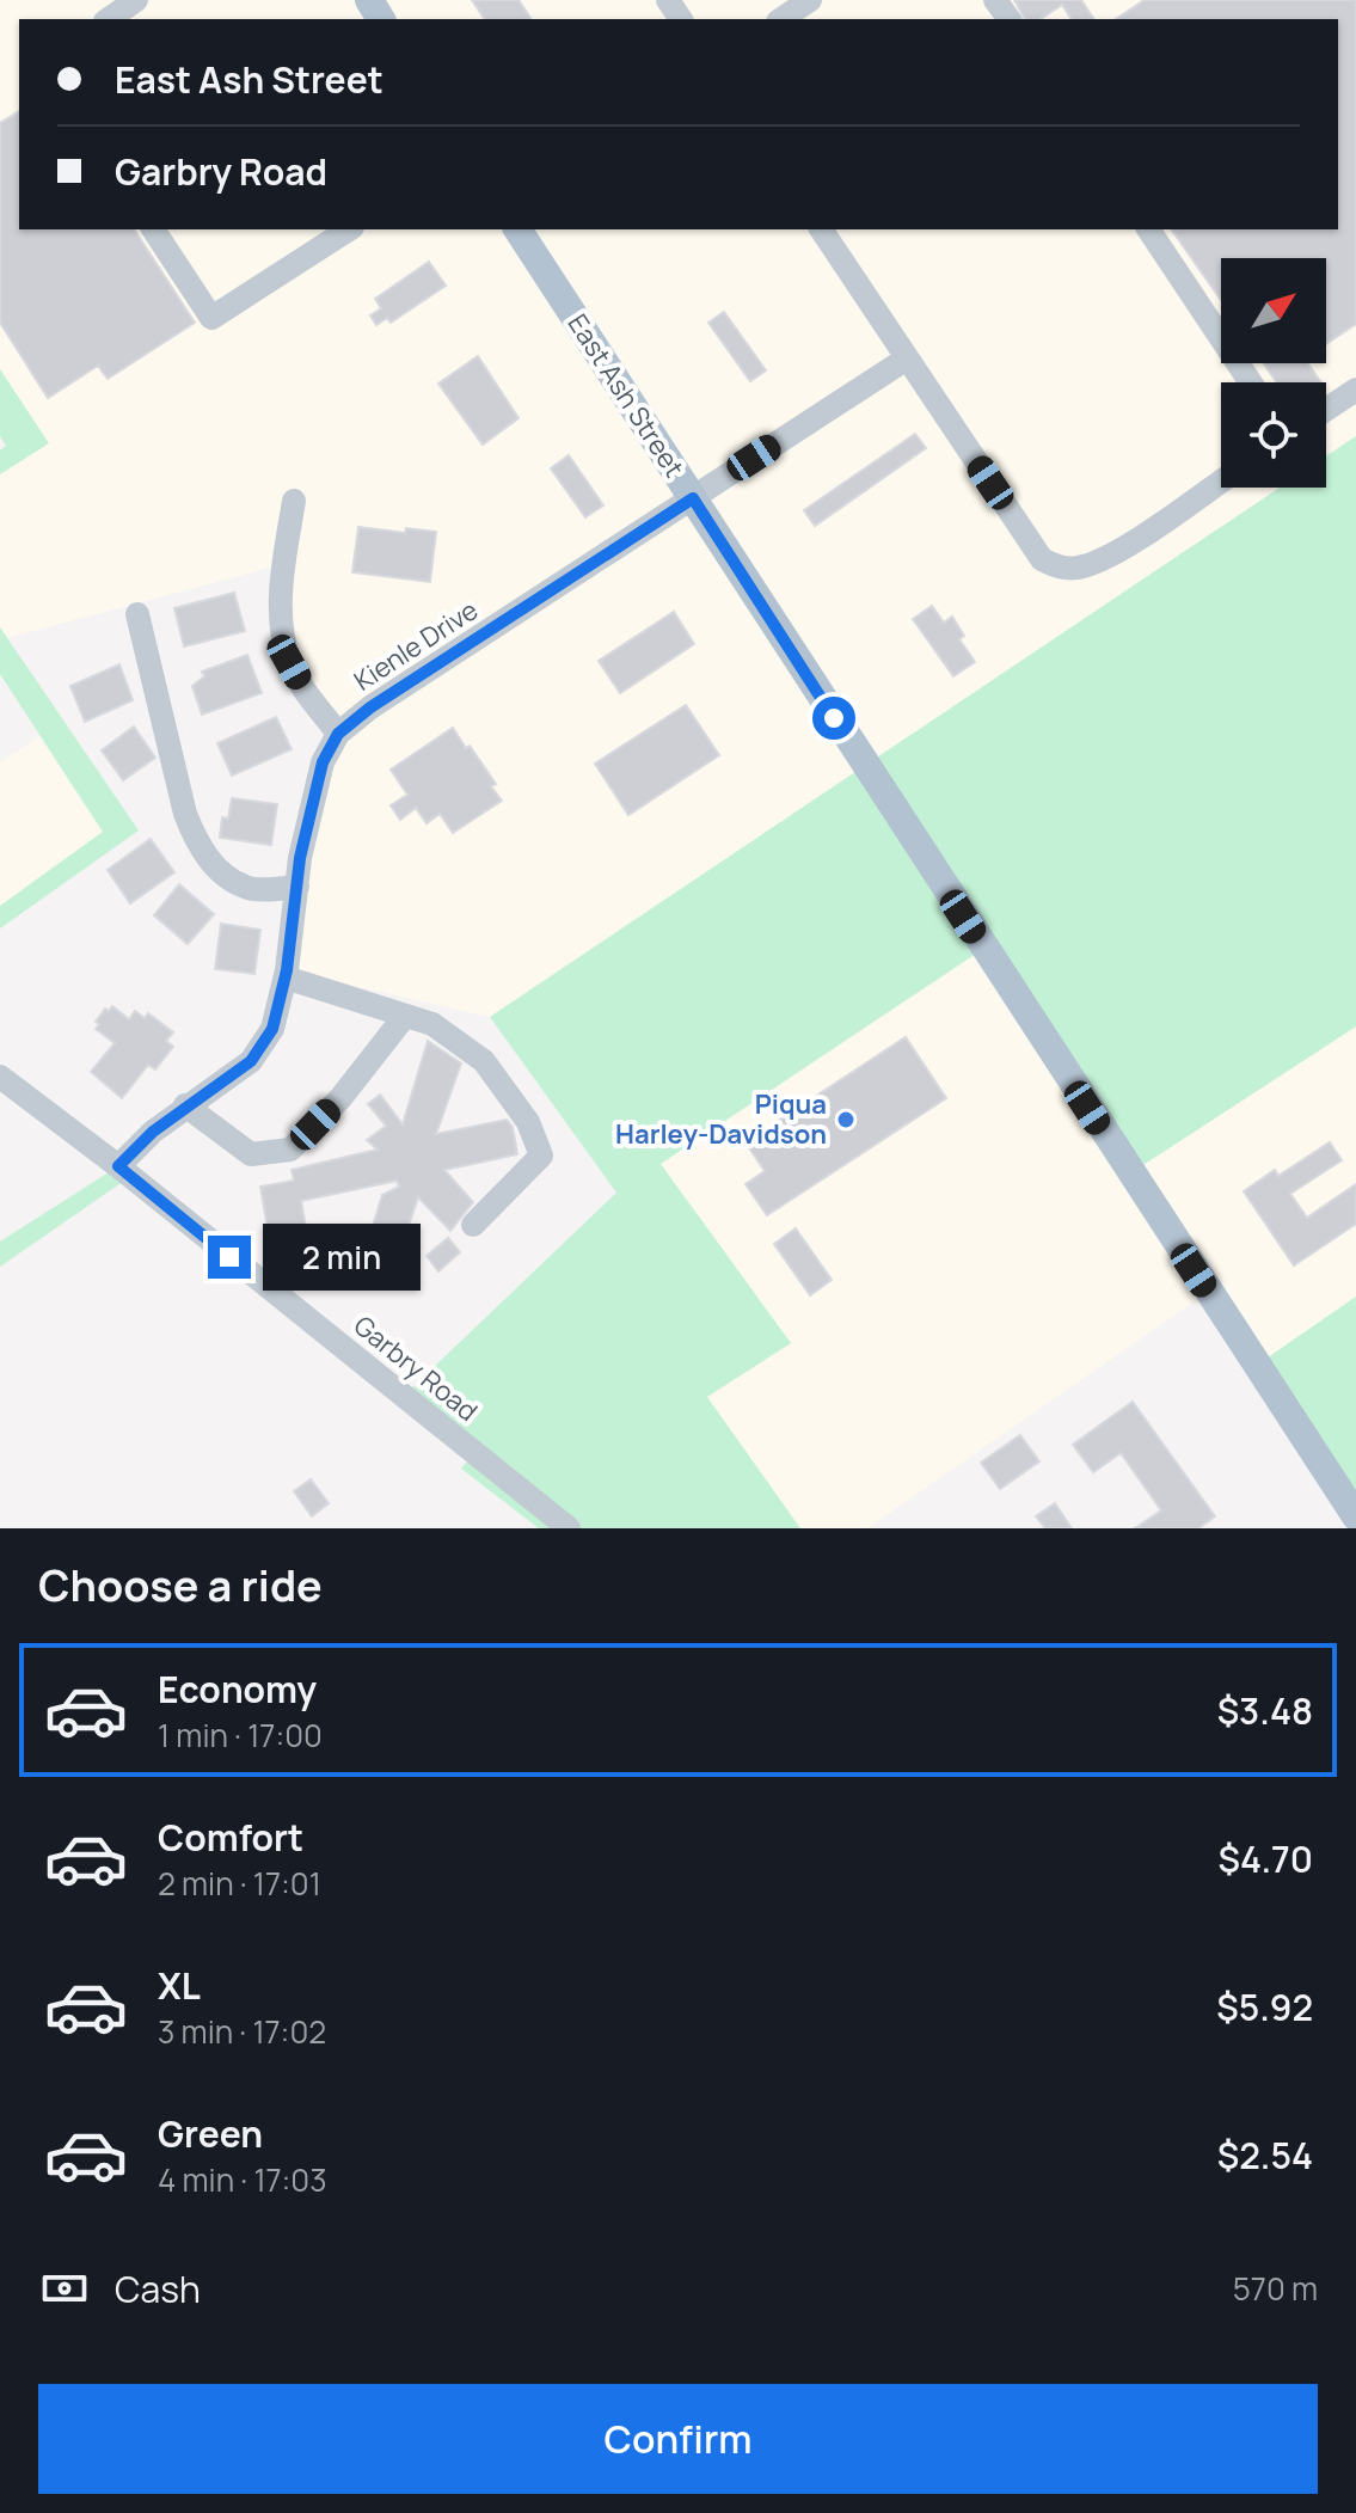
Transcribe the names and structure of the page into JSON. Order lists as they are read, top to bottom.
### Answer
{
  "streets": {
    "main road": ["East Ash Street"],
    "street": ["Kienle Drive", "Garbry Road"]
  },
  "crossings": [
    ["East Ash Street", "Kienle Drive"],
    ["Kienle Drive", "Garbry Road"]
  ],
  "places": ["Piqua Harley-Davidson"],
  "north": "top right",
  "page": {
    "banner": ["East Ash Street", "Garbry Road"],
    "bubble": "2 min",
    "heading": "Choose a ride",
    "list": [
      {
        "name": "Economy",
        "note": "1 min · 17:00",
        "value": "$3.48"
      },
      {
        "name": "Comfort",
        "note": "2 min · 17:01",
        "value": "$4.70"
      },
      {
        "name": "XL",
        "note": "3 min · 17:02",
        "value": "$5.92"
      },
      {
        "name": "Green",
        "note": "4 min · 17:03",
        "value": "$2.54"
      }
    ],
    "pay": ["Cash", "570 m"],
    "buttons": "Confirm"
  }
}
